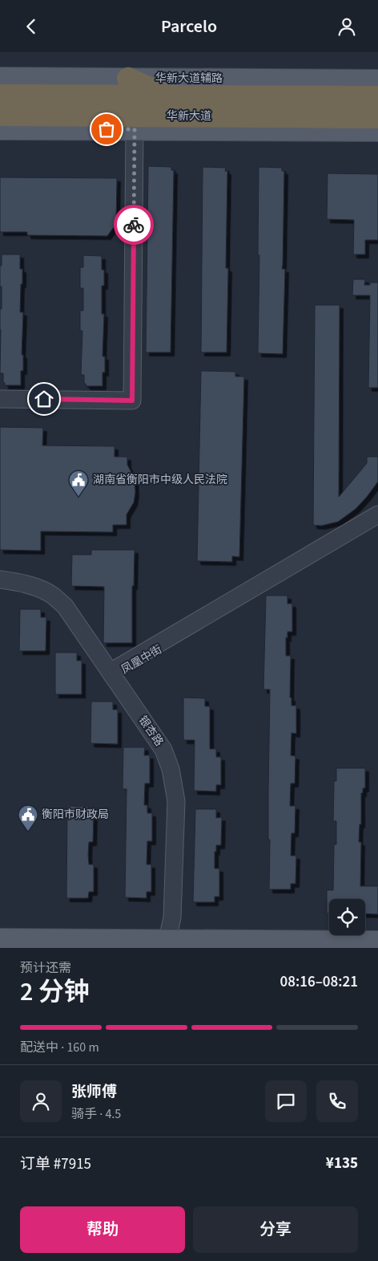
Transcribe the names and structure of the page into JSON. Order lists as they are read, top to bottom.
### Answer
{
  "streets": {
    "highway": ["华新大道"],
    "main road": ["华新大道辅路"],
    "street": ["凤凰中街", "银杏路"]
  },
  "crossings": [
    ["凤凰中街", "银杏路"]
  ],
  "places": {
    "public building": ["湖南省衡阳市中级人民法院", "衡阳市财政局"]
  },
  "page": {
    "header": "Parcelo",
    "heading": ["2 分钟", "预计还需", "08:16–08:21"],
    "panel": [
      "张师傅",
      "骑手 · 4.5",
      "订单 #7915",
      "¥135"
    ],
    "bar": "配送中 · 160 m",
    "buttons": ["帮助", "分享"]
  }
}
